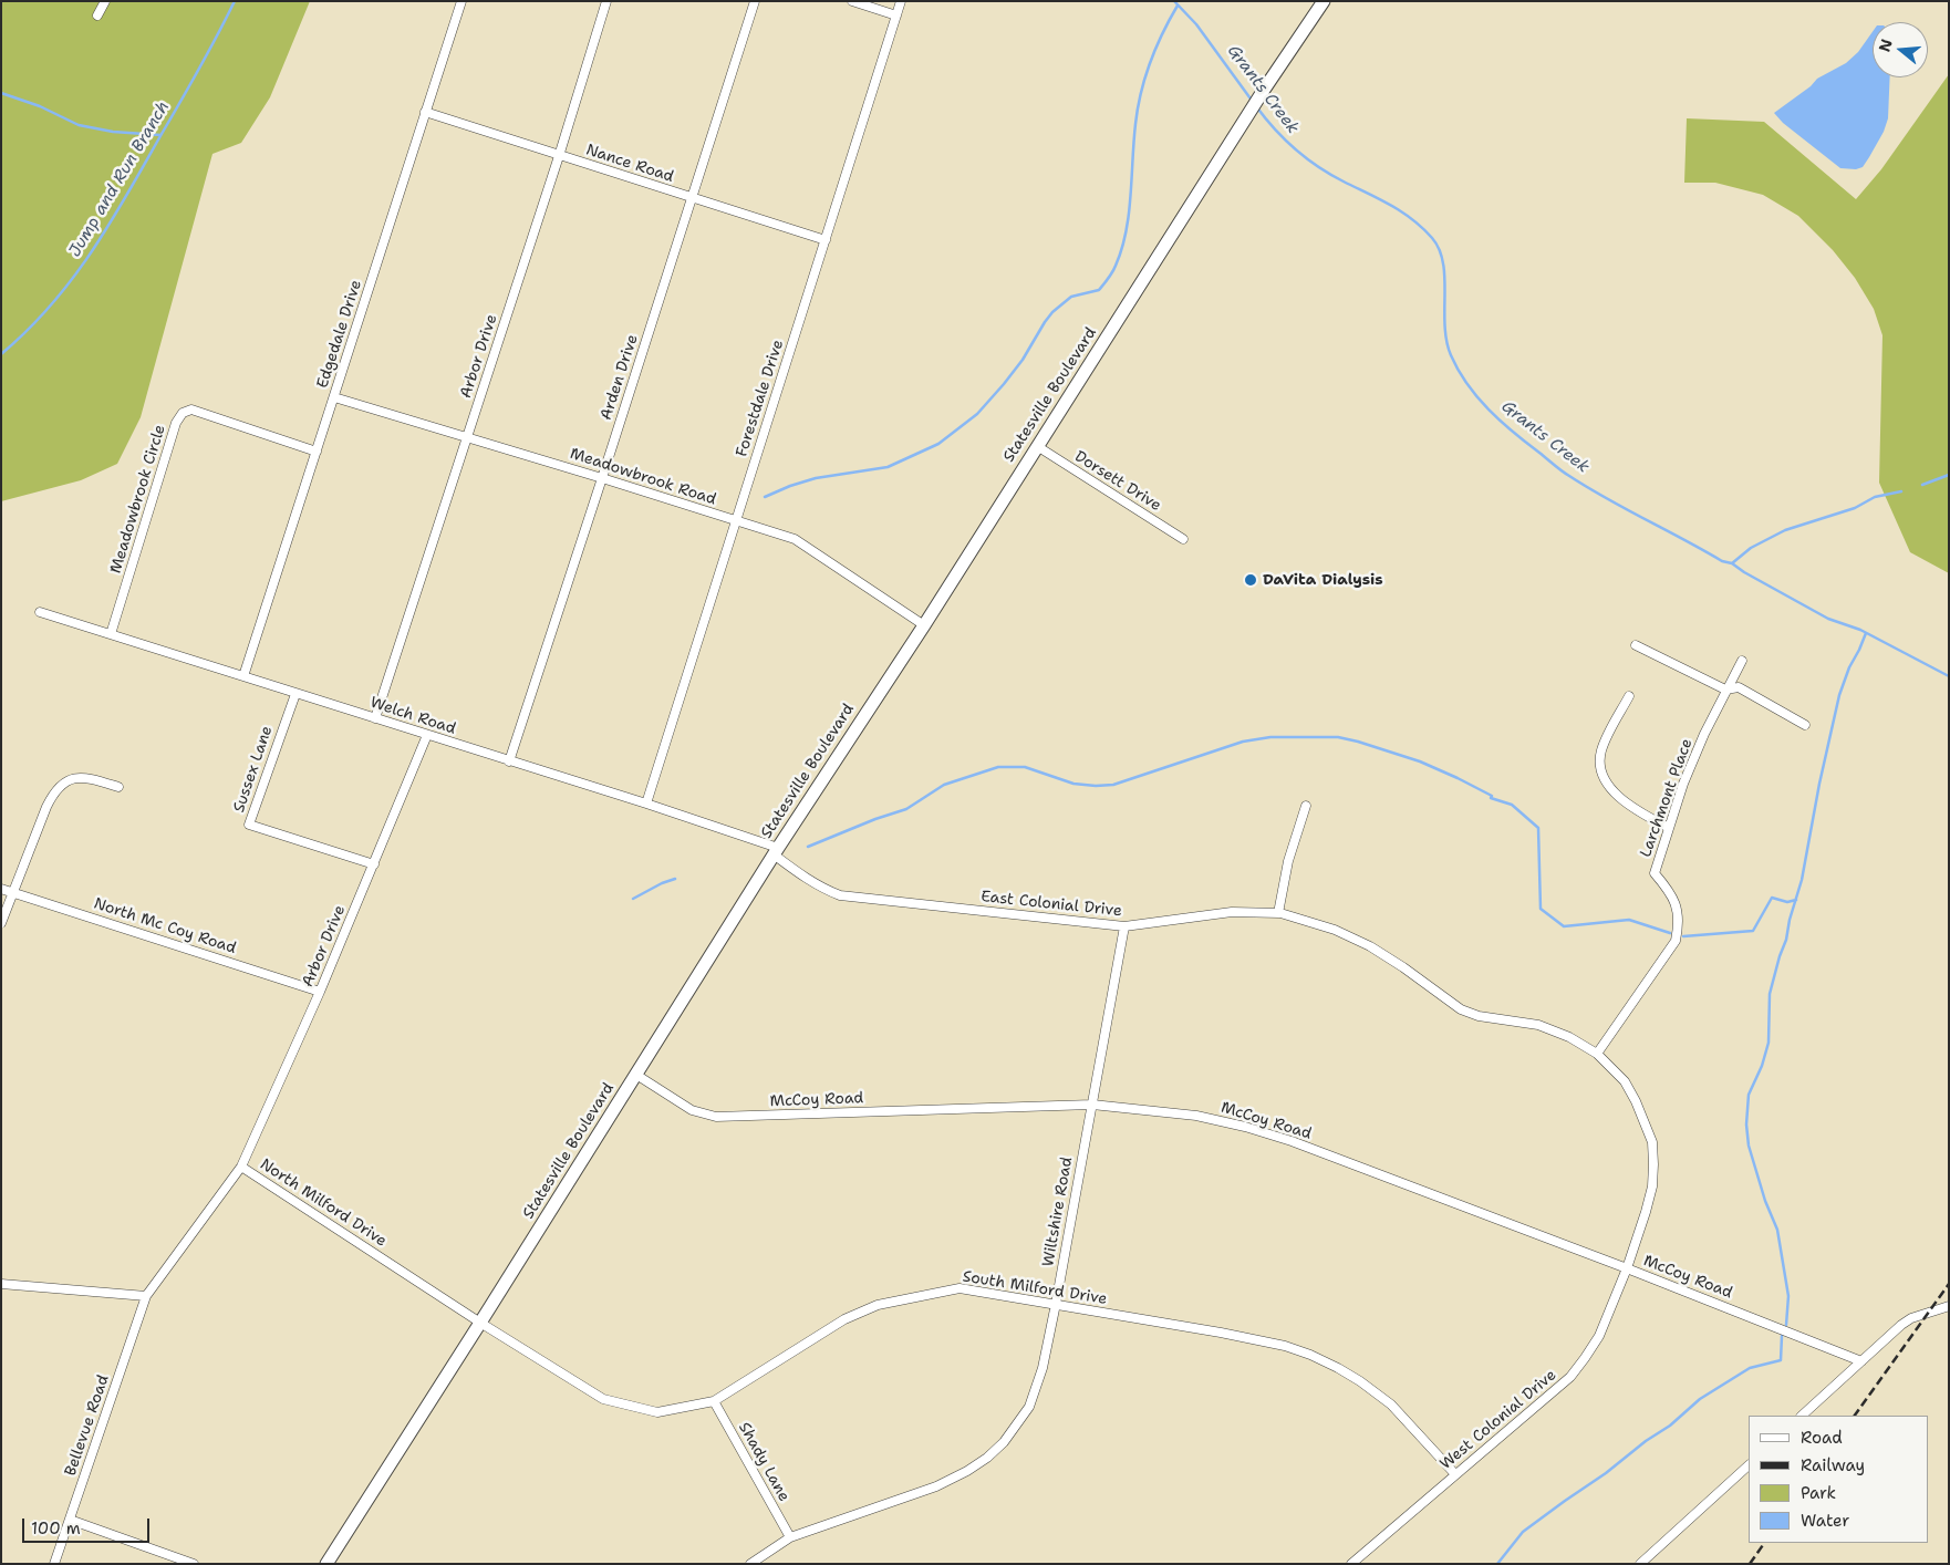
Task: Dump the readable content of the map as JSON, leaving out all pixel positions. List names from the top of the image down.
{
  "streets": {
    "main road": ["Statesville Boulevard"],
    "street": [
      "Nance Road",
      "Edgedale Drive",
      "Arbor Drive",
      "Arden Drive",
      "Forestdale Drive",
      "Meadowbrook Road",
      "Dorsett Drive",
      "Meadowbrook Circle",
      "Welch Road",
      "Sussex Lane",
      "Larchmont Place",
      "East Colonial Drive",
      "North Mc Coy Road",
      "McCoy Road",
      "North Milford Drive",
      "Wiltshire Road",
      "South Milford Drive",
      "West Colonial Drive",
      "Bellevue Road",
      "Shady Lane"
    ]
  },
  "crossings": [
    ["Nance Road", "Edgedale Drive"],
    ["Nance Road", "Arbor Drive"],
    ["Nance Road", "Arden Drive"],
    ["Nance Road", "Forestdale Drive"],
    ["Edgedale Drive", "Meadowbrook Road"],
    ["Edgedale Drive", "Meadowbrook Circle"],
    ["Edgedale Drive", "Welch Road"],
    ["Arbor Drive", "Meadowbrook Road"],
    ["Arbor Drive", "Welch Road"],
    ["Arbor Drive", "Sussex Lane"],
    ["Arbor Drive", "North Mc Coy Road"],
    ["Arbor Drive", "North Milford Drive"],
    ["Arden Drive", "Meadowbrook Road"],
    ["Arden Drive", "Welch Road"],
    ["Statesville Boulevard", "Meadowbrook Road"],
    ["Statesville Boulevard", "Dorsett Drive"],
    ["Statesville Boulevard", "Welch Road"],
    ["Statesville Boulevard", "East Colonial Drive"],
    ["Statesville Boulevard", "McCoy Road"],
    ["Statesville Boulevard", "North Milford Drive"],
    ["Statesville Boulevard", "South Milford Drive"],
    ["Forestdale Drive", "Meadowbrook Road"],
    ["Forestdale Drive", "Welch Road"],
    ["Meadowbrook Circle", "Welch Road"],
    ["Welch Road", "Sussex Lane"],
    ["Welch Road", "East Colonial Drive"],
    ["Larchmont Place", "East Colonial Drive"],
    ["East Colonial Drive", "McCoy Road"],
    ["East Colonial Drive", "Wiltshire Road"],
    ["East Colonial Drive", "West Colonial Drive"],
    ["McCoy Road", "Wiltshire Road"],
    ["McCoy Road", "West Colonial Drive"],
    ["North Milford Drive", "South Milford Drive"],
    ["North Milford Drive", "Bellevue Road"],
    ["Wiltshire Road", "South Milford Drive"],
    ["Wiltshire Road", "Shady Lane"],
    ["South Milford Drive", "West Colonial Drive"],
    ["South Milford Drive", "Shady Lane"]
  ],
  "water": ["Grants Creek", "Jump and Run Branch"],
  "places": ["DaVita Dialysis"],
  "legend": [
    "Road",
    "Railway",
    "Park",
    "Water"
  ],
  "scale_bar": "100 m",
  "north": "left"
}
